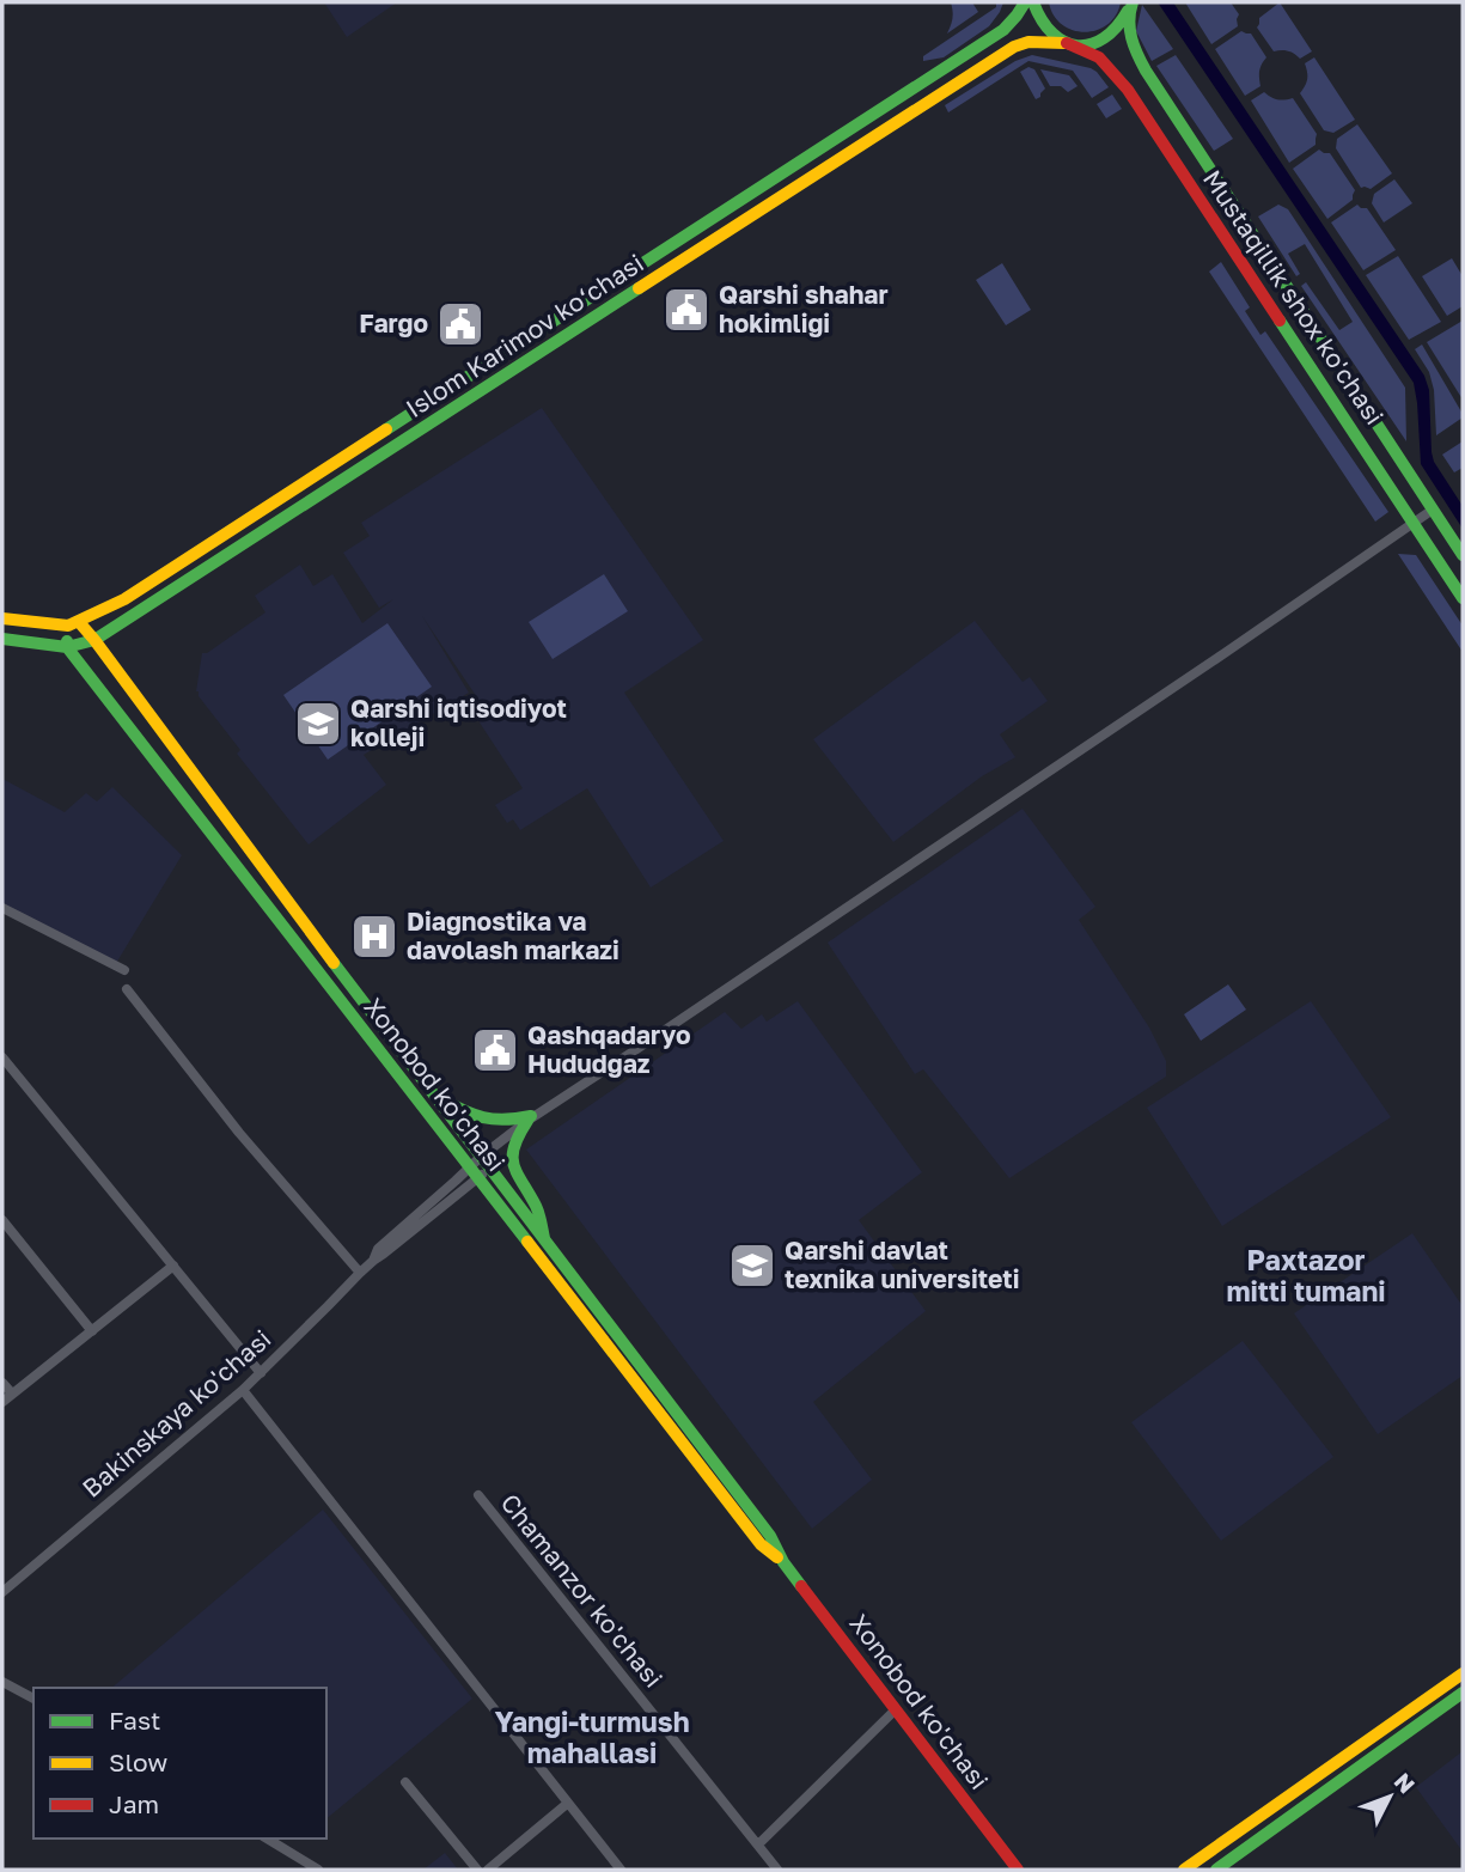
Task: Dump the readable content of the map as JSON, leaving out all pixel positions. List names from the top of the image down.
{
  "streets": {
    "main road": ["Mustaqillik shox ko'chasi", "Islom Karimov ko‘chasi", "Xonobod ko'chasi"],
    "street": ["Bakinskaya ko'chasi", "Chamanzor ko'chasi"]
  },
  "crossings": [
    ["Mustaqillik shox ko'chasi", "Islom Karimov ko‘chasi"],
    ["Islom Karimov ko‘chasi", "Xonobod ko'chasi"],
    ["Xonobod ko'chasi", "Bakinskaya ko'chasi"]
  ],
  "districts": ["Paxtazor mitti tumani", "Yangi-turmush mahallasi"],
  "places": {
    "public building": ["Qarshi shahar hokimligi", "Fargo", "Qashqadaryo Hududgaz"],
    "school or university": ["Qarshi iqtisodiyot kolleji", "Qarshi davlat texnika universiteti"],
    "hospital": ["Diagnostika va davolash markazi"]
  },
  "legend": ["Fast", "Slow", "Jam"],
  "north": "top right"
}
